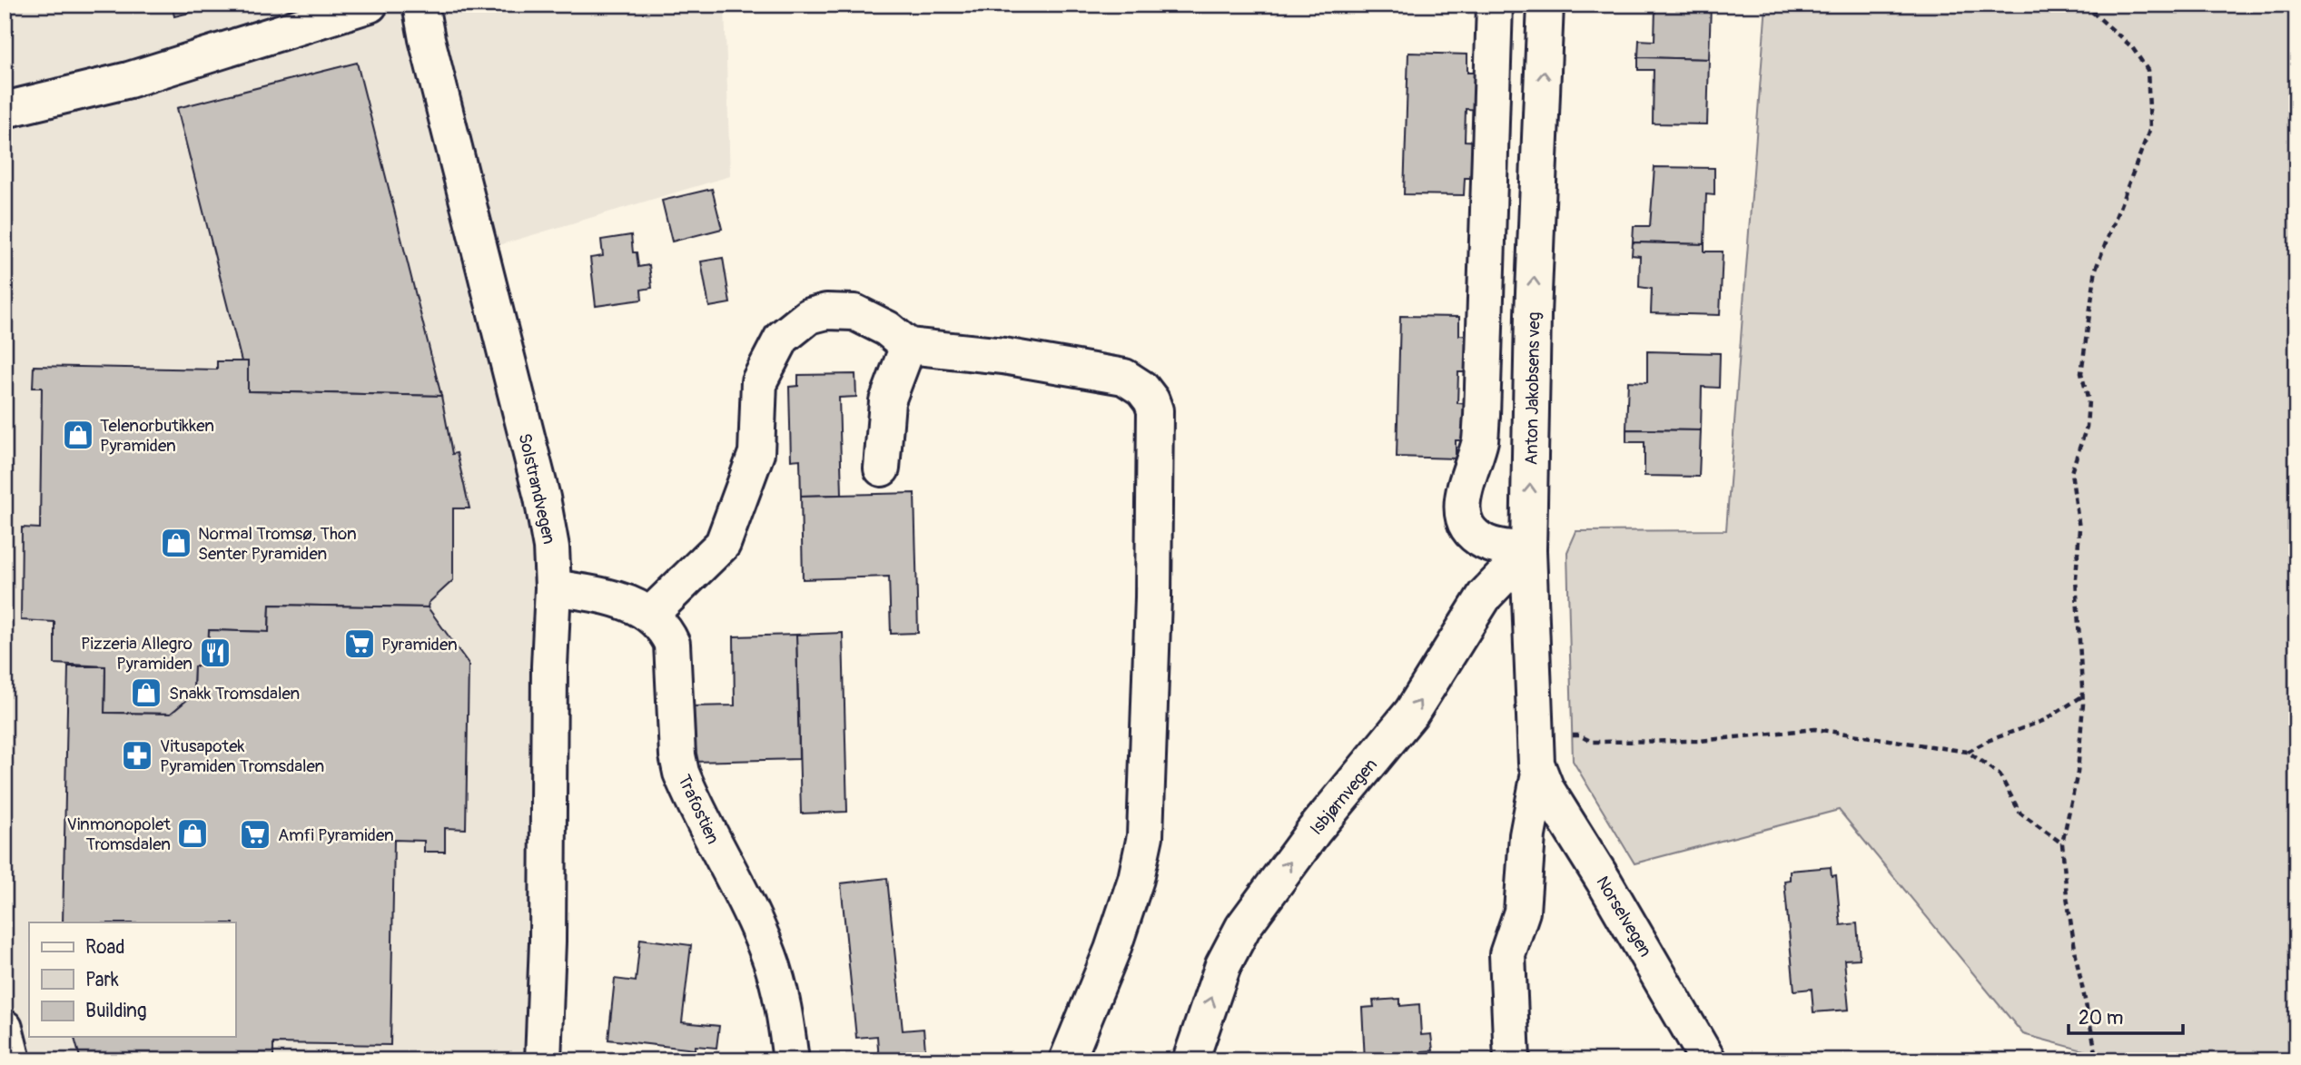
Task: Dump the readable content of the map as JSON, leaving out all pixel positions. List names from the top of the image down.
{
  "streets": {
    "street": [
      "Anton Jakobsens veg",
      "Solstrandvegen",
      "Isbjørnvegen",
      "Trafostien",
      "Norselvegen"
    ]
  },
  "crossings": [
    ["Anton Jakobsens veg", "Isbjørnvegen"],
    ["Anton Jakobsens veg", "Norselvegen"],
    ["Solstrandvegen", "Trafostien"]
  ],
  "one_way": ["Isbjørnvegen"],
  "places": {
    "shop": [
      "Telenorbutikken Pyramiden",
      "Normal Tromsø, Thon Senter Pyramiden",
      "Snakk Tromsdalen",
      "Vinmonopolet Tromsdalen"
    ],
    "supermarket": ["Pyramiden", "Amfi Pyramiden"],
    "restaurant": ["Pizzeria Allegro Pyramiden"],
    "pharmacy": ["Vitusapotek Pyramiden Tromsdalen"]
  },
  "legend": ["Road", "Park", "Building"],
  "scale_bar": "20 m"
}
